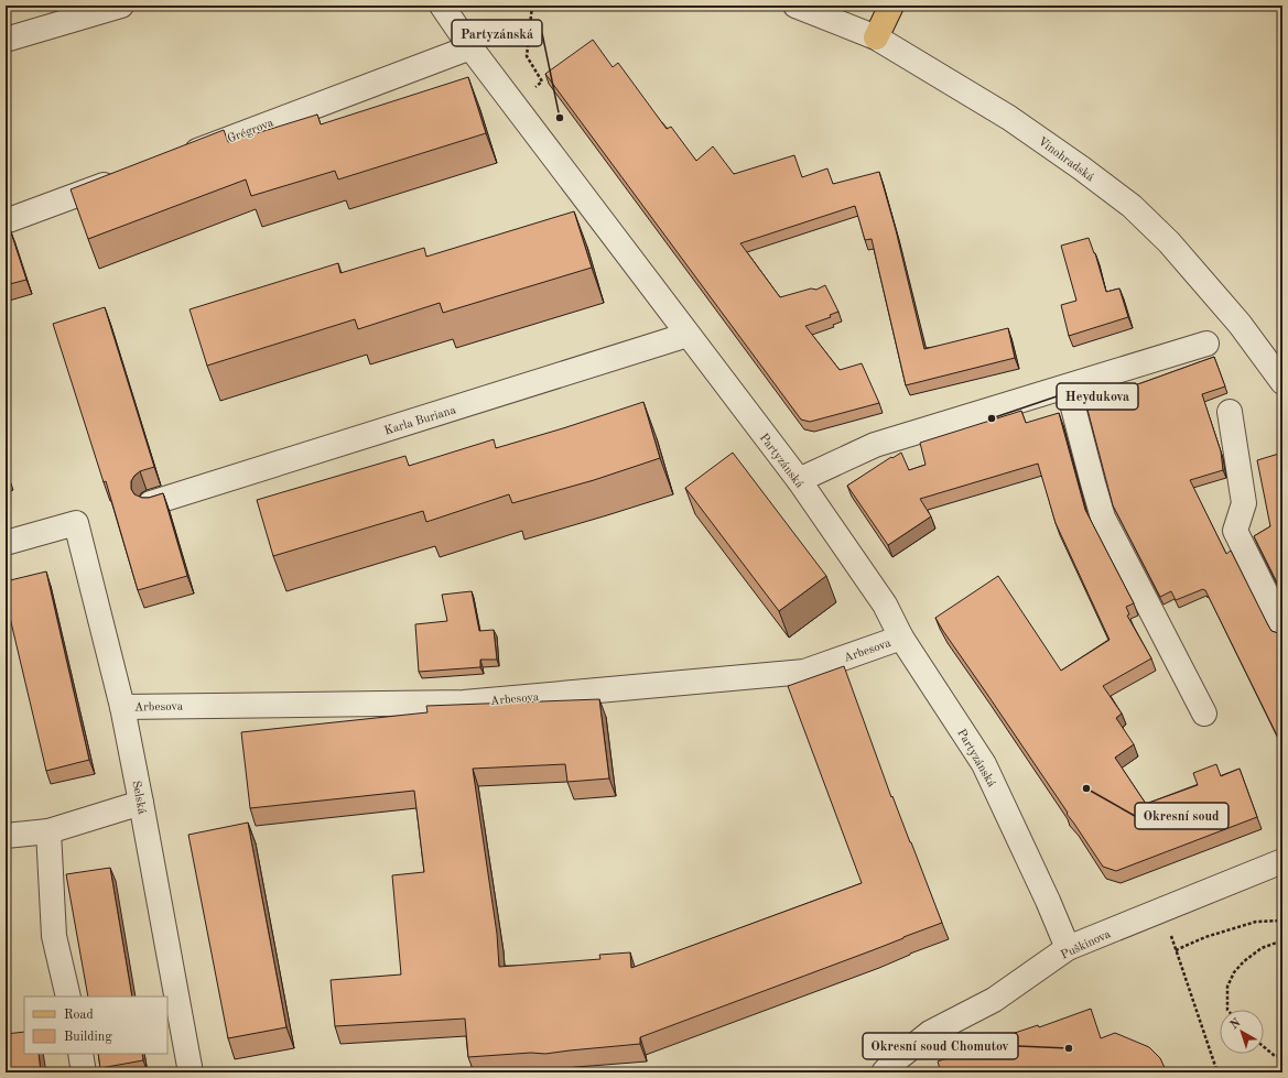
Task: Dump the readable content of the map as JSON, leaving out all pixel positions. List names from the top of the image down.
{
  "streets": {
    "street": [
      "Grégrova",
      "Vinohradská",
      "Karla Buriana",
      "Partyzánská",
      "Arbesova",
      "Selská",
      "Puškinova"
    ]
  },
  "crossings": [
    ["Grégrova", "Partyzánská"],
    ["Karla Buriana", "Partyzánská"],
    ["Partyzánská", "Arbesova"],
    ["Partyzánská", "Puškinova"],
    ["Arbesova", "Selská"]
  ],
  "places": [
    "Partyzánská",
    "Heydukova",
    "Okresní soud",
    "Okresní soud Chomutov"
  ],
  "legend": ["Road", "Building"],
  "north": "top left"
}
